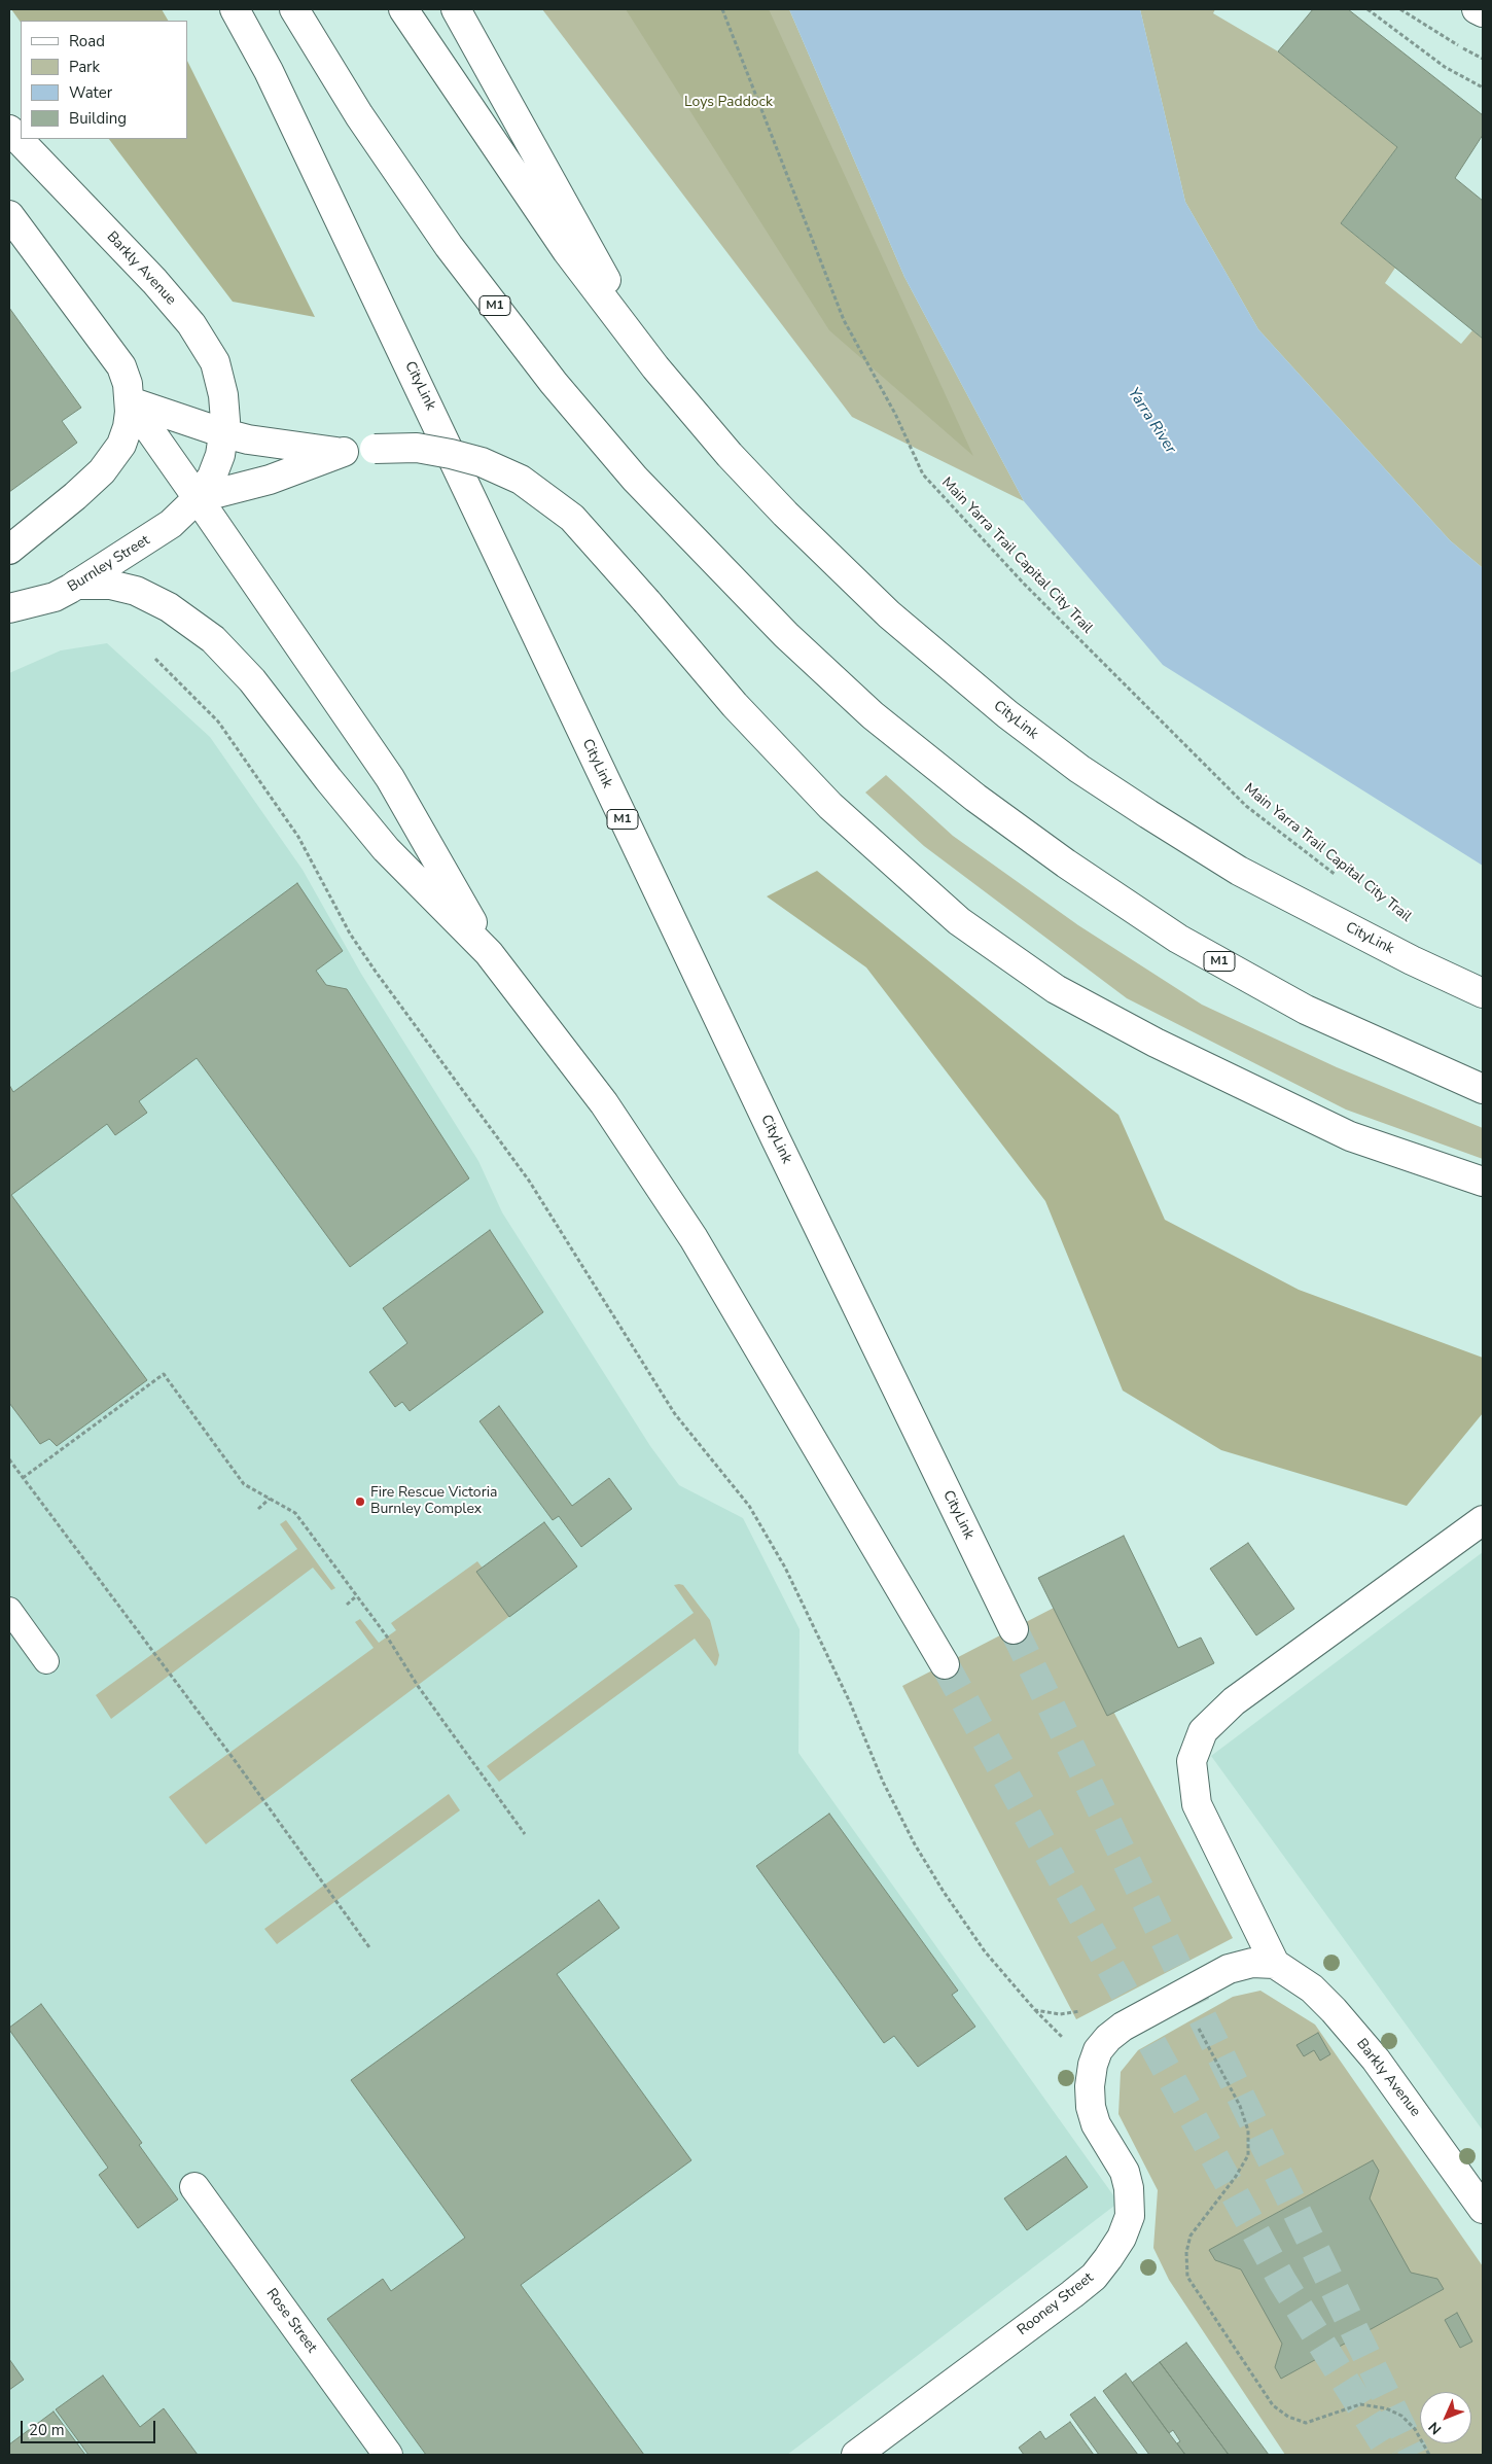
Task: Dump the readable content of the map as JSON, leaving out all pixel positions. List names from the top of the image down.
{
  "streets": {
    "main road": [
      "Barkly Avenue",
      "M1",
      "CityLink",
      "Burnley Street",
      "Rooney Street",
      "Rose Street"
    ],
    "path": ["Main Yarra Trail Capital City Trail"]
  },
  "crossings": [
    ["Barkly Avenue", "Burnley Street"],
    ["Barkly Avenue", "Rooney Street"]
  ],
  "water": ["Yarra River"],
  "parks": ["Loys Paddock"],
  "places": ["Fire Rescue Victoria Burnley Complex"],
  "legend": [
    "Road",
    "Park",
    "Water",
    "Building"
  ],
  "scale_bar": "20 m",
  "north": "bottom left"
}
